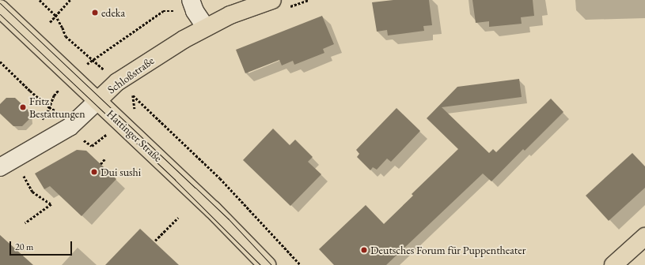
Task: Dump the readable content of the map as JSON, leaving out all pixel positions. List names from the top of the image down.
{
  "streets": {
    "main road": ["Schloßstraße", "Hattinger Straße"]
  },
  "crossings": [
    ["Schloßstraße", "Hattinger Straße"]
  ],
  "places": [
    "edeka",
    "Fritz Bestattungen",
    "Dui sushi",
    "Deutsches Forum für Puppentheater"
  ],
  "scale_bar": "20 m"
}
